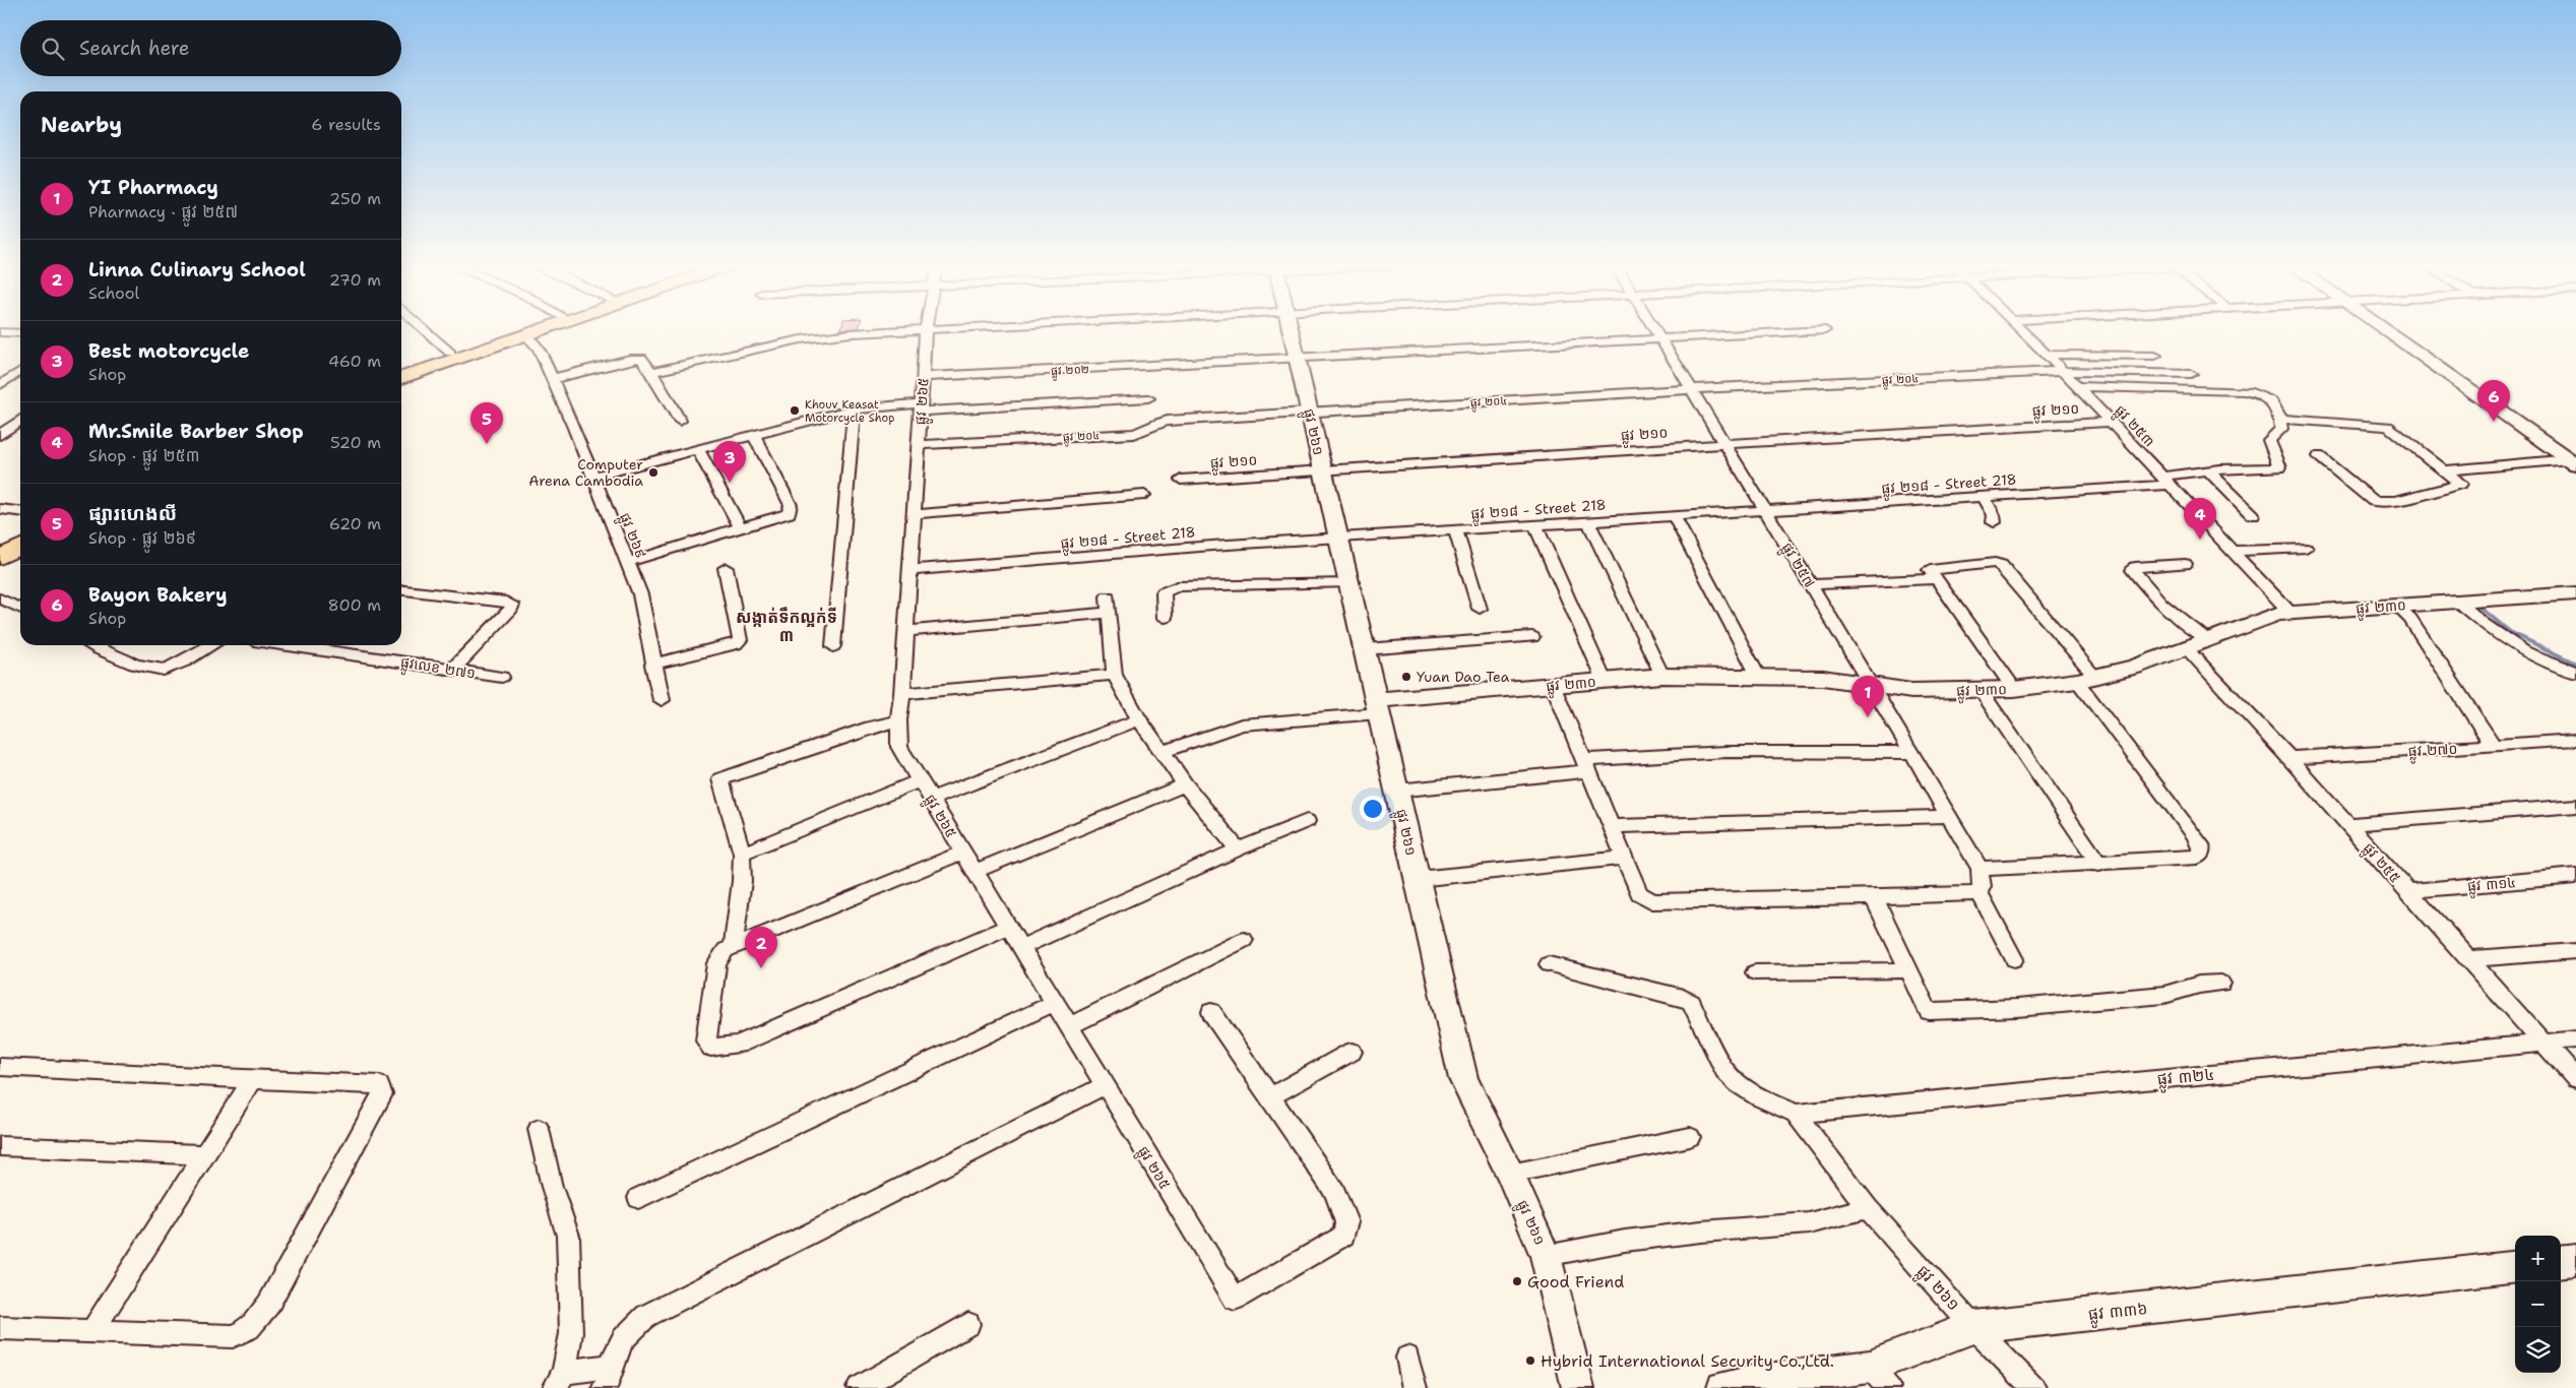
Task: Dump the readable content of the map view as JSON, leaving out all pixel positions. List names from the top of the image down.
{
  "streets": {
    "street": [
      "ផ្លូវ ២០២",
      "ផ្លូវ ២០៤",
      "ផ្លូវ ២៦៥",
      "ផ្លូវ ២១០",
      "ផ្លូវ ២៥៣",
      "ផ្លូវ ២៦១",
      "ផ្លូវ ២១៨ - Street 218",
      "ផ្លូវ ២៦៩",
      "ផ្លូវ ២៥៧",
      "ផ្លូវ ២៣០",
      "ផ្លូវលេខ ២៧១",
      "ផ្លូវ ២៧០",
      "ផ្លូវ ២៥៥",
      "ផ្លូវ ៣១៤",
      "ផ្លូវ ៣២៤",
      "ផ្លូវ ៣៣៦"
    ]
  },
  "crossings": [
    ["ផ្លូវ ២០២", "ផ្លូវ ២៦៥"],
    ["ផ្លូវ ២០២", "ផ្លូវ ២៦១"],
    ["ផ្លូវ ២០២", "ផ្លូវ ២៥៧"],
    ["ផ្លូវ ២០៤", "ផ្លូវ ២៦៥"],
    ["ផ្លូវ ២០៤", "ផ្លូវ ២៥៣"],
    ["ផ្លូវ ២០៤", "ផ្លូវ ២៦១"],
    ["ផ្លូវ ២០៤", "ផ្លូវ ២៥៧"],
    ["ផ្លូវ ២៦៥", "ផ្លូវ ២១៨ - Street 218"],
    ["ផ្លូវ ២១០", "ផ្លូវ ២៥៣"],
    ["ផ្លូវ ២១០", "ផ្លូវ ២៦១"],
    ["ផ្លូវ ២១០", "ផ្លូវ ២៥៧"],
    ["ផ្លូវ ២៥៣", "ផ្លូវ ២១៨ - Street 218"],
    ["ផ្លូវ ២៥៣", "ផ្លូវ ២៣០"],
    ["ផ្លូវ ២៦១", "ផ្លូវ ២១៨ - Street 218"],
    ["ផ្លូវ ២៦១", "ផ្លូវ ២៣០"],
    ["ផ្លូវ ២៦១", "ផ្លូវ ៣២៤"],
    ["ផ្លូវ ២៦១", "ផ្លូវ ៣៣៦"],
    ["ផ្លូវ ២១៨ - Street 218", "ផ្លូវ ២៥៧"],
    ["ផ្លូវ ២៥៧", "ផ្លូវ ២៣០"],
    ["ផ្លូវ ២៣០", "ផ្លូវ ២៥៥"],
    ["ផ្លូវ ២៧០", "ផ្លូវ ២៥៥"],
    ["ផ្លូវ ២៥៥", "ផ្លូវ ៣១៤"],
    ["ផ្លូវ ២៥៥", "ផ្លូវ ៣២៤"]
  ],
  "districts": ["សង្កាត់ទឹកល្អក់ទី ៣"],
  "places": [
    "Khouv Keasat Motorcycle Shop",
    "Computer Arena Cambodia",
    "Yuan Dao Tea",
    "Good Friend",
    "Hybrid International Security Co.,Ltd."
  ],
  "page": {
    "search": "Search here",
    "heading": ["Nearby", "6 results"],
    "list": [
      {
        "mark": "1",
        "name": "YI Pharmacy",
        "note": "Pharmacy · ផ្លូវ ២៥៧",
        "value": "250 m"
      },
      {
        "mark": "2",
        "name": "Linna Culinary School",
        "note": "School",
        "value": "270 m"
      },
      {
        "mark": "3",
        "name": "Best motorcycle",
        "note": "Shop",
        "value": "460 m"
      },
      {
        "mark": "4",
        "name": "Mr.Smile Barber Shop",
        "note": "Shop · ផ្លូវ ២៥៣",
        "value": "520 m"
      },
      {
        "mark": "5",
        "name": "ផ្សារហេងលី",
        "note": "Shop · ផ្លូវ ២៦៩",
        "value": "620 m"
      },
      {
        "mark": "6",
        "name": "Bayon Bakery",
        "note": "Shop",
        "value": "800 m"
      }
    ],
    "pins": [
      "6",
      "5",
      "3",
      "4",
      "1",
      "2"
    ],
    "map_buttons": ["+", "−"]
  }
}
